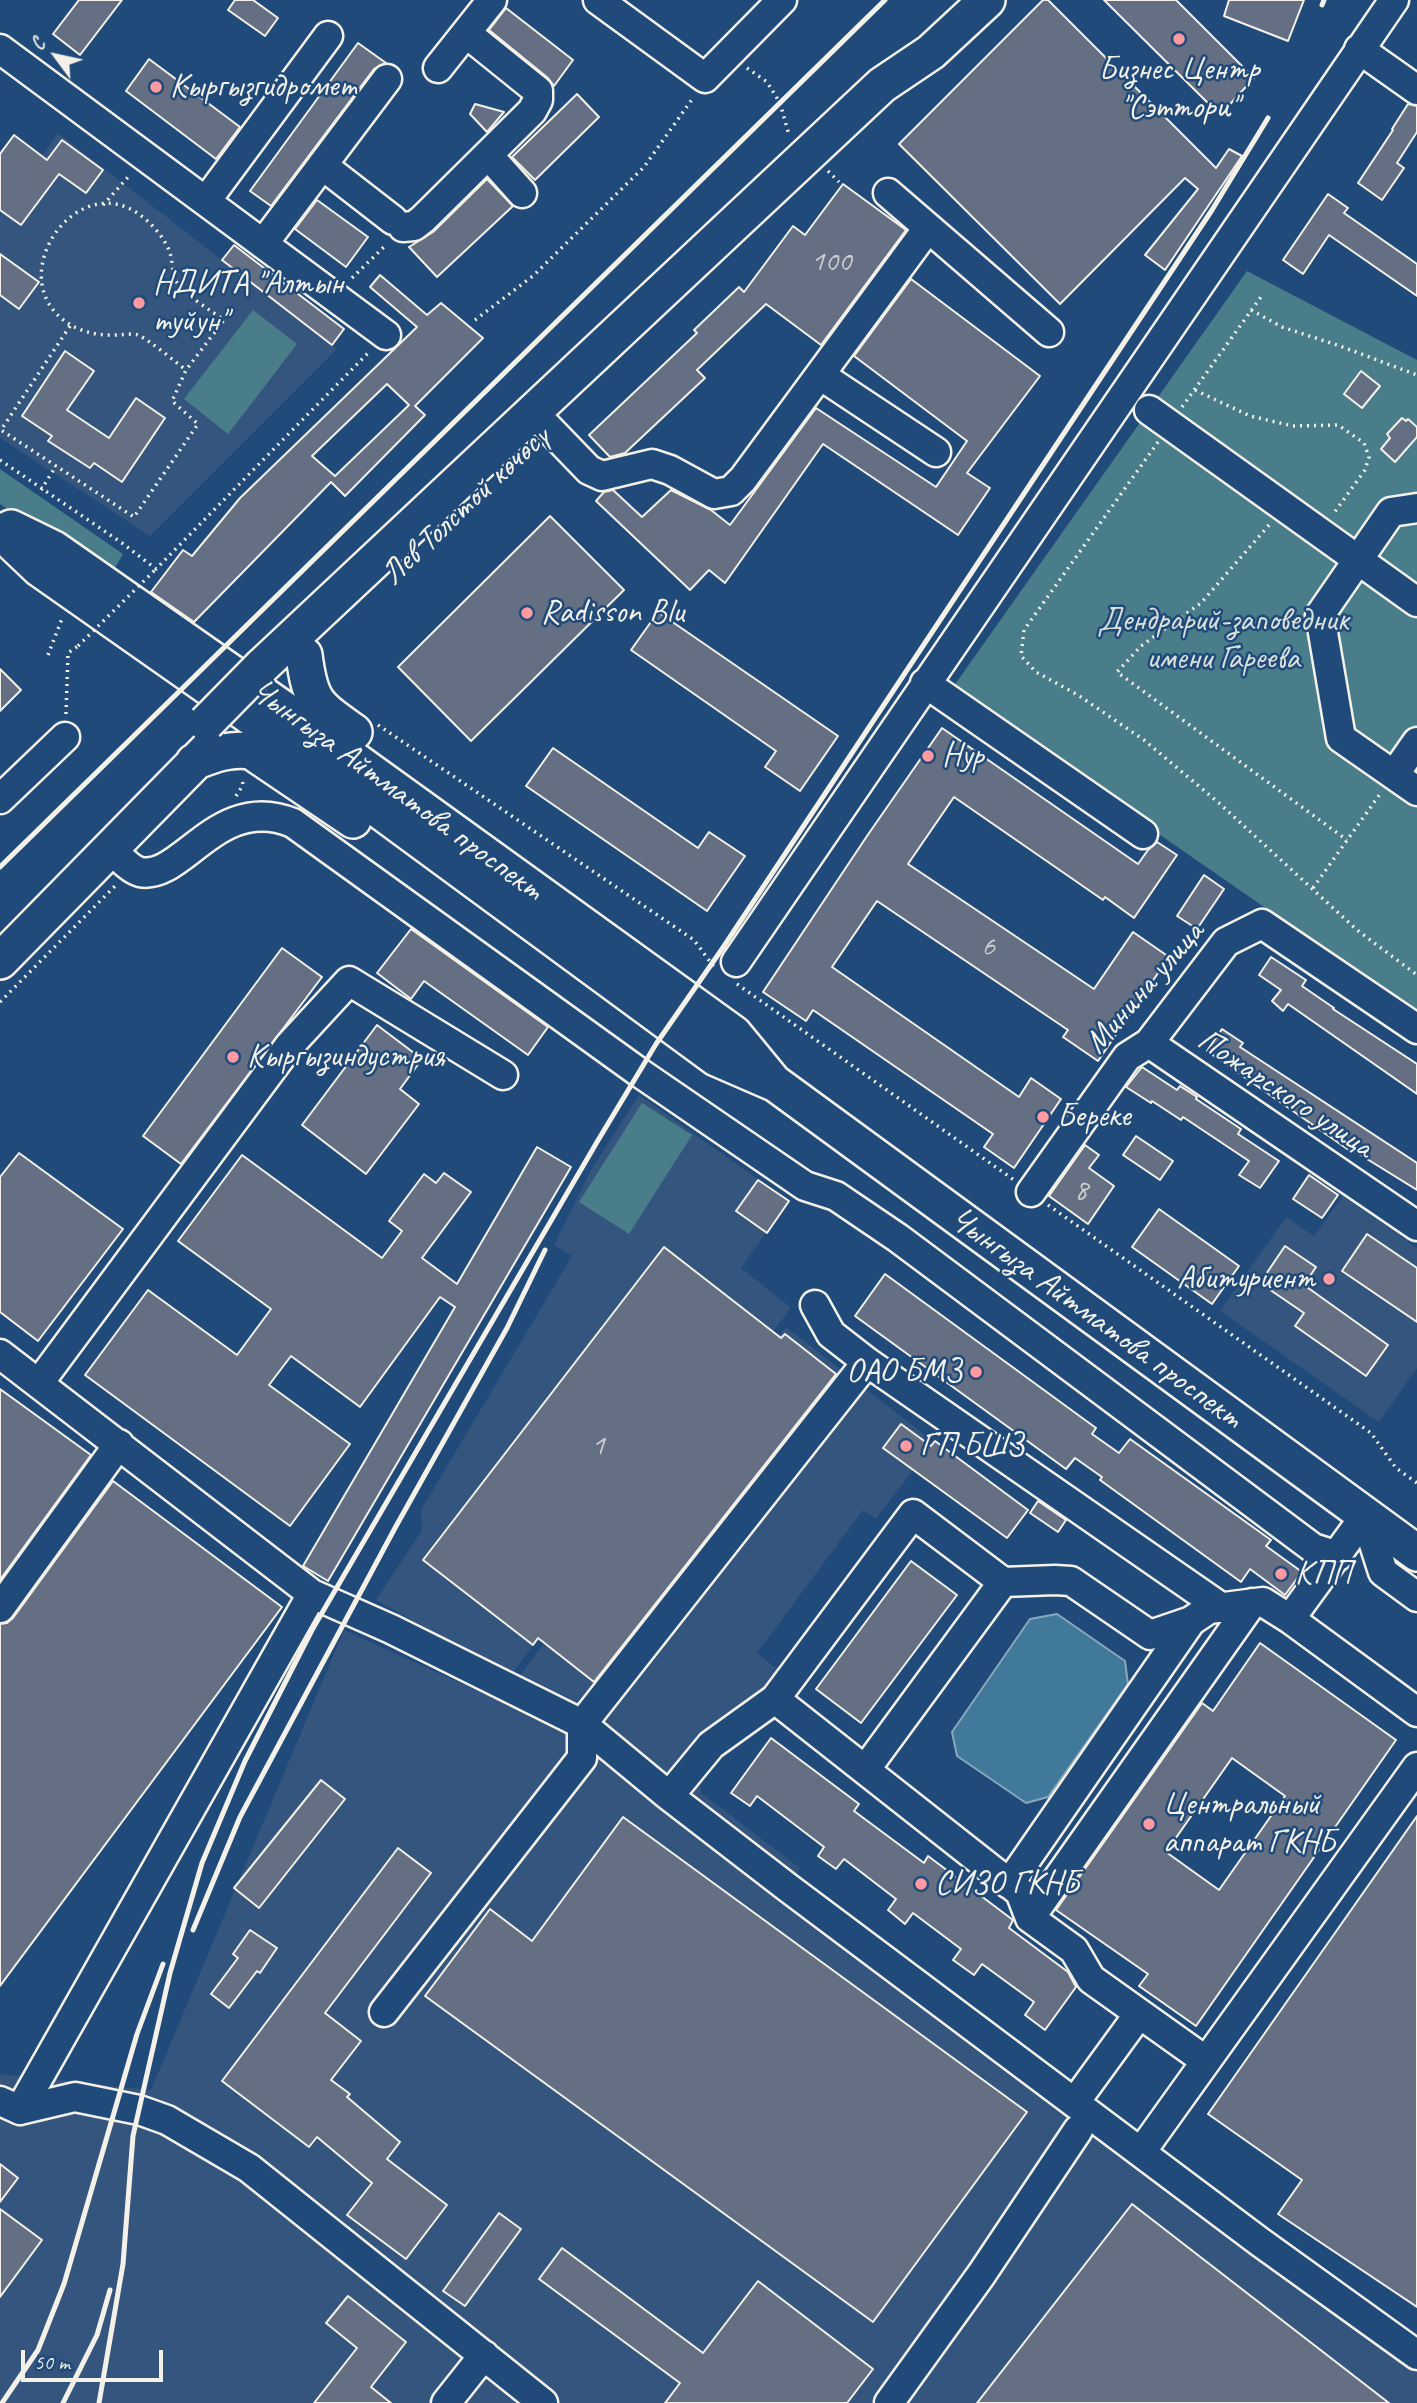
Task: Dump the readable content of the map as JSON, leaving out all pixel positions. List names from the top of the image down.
{
  "streets": {
    "main road": ["Лев Толстой көчөсү", "Чынгыза Айтматова проспект"],
    "street": ["Минина улица", "Пожарского улица"]
  },
  "crossings": [
    ["Минина улица", "Пожарского улица"]
  ],
  "parks": ["Дендрарий-заповедник имени Гареева"],
  "places": [
    "Бизнес Центр \"Сэттори\"",
    "Кыргызгидромет",
    "НДИТА \"Алтын туйун\"",
    "Radisson Blu",
    "Нур",
    "Кыргызиндустрия",
    "Береке",
    "Абитуриент",
    "ОАО БМЗ",
    "ГП БШЗ",
    "КПП",
    "Центральный аппарат ГКНБ",
    "СИЗО ГКНБ"
  ],
  "house_numbers": [
    "100",
    "6",
    "8",
    "1"
  ],
  "scale_bar": "50 m",
  "north": "top left"
}
